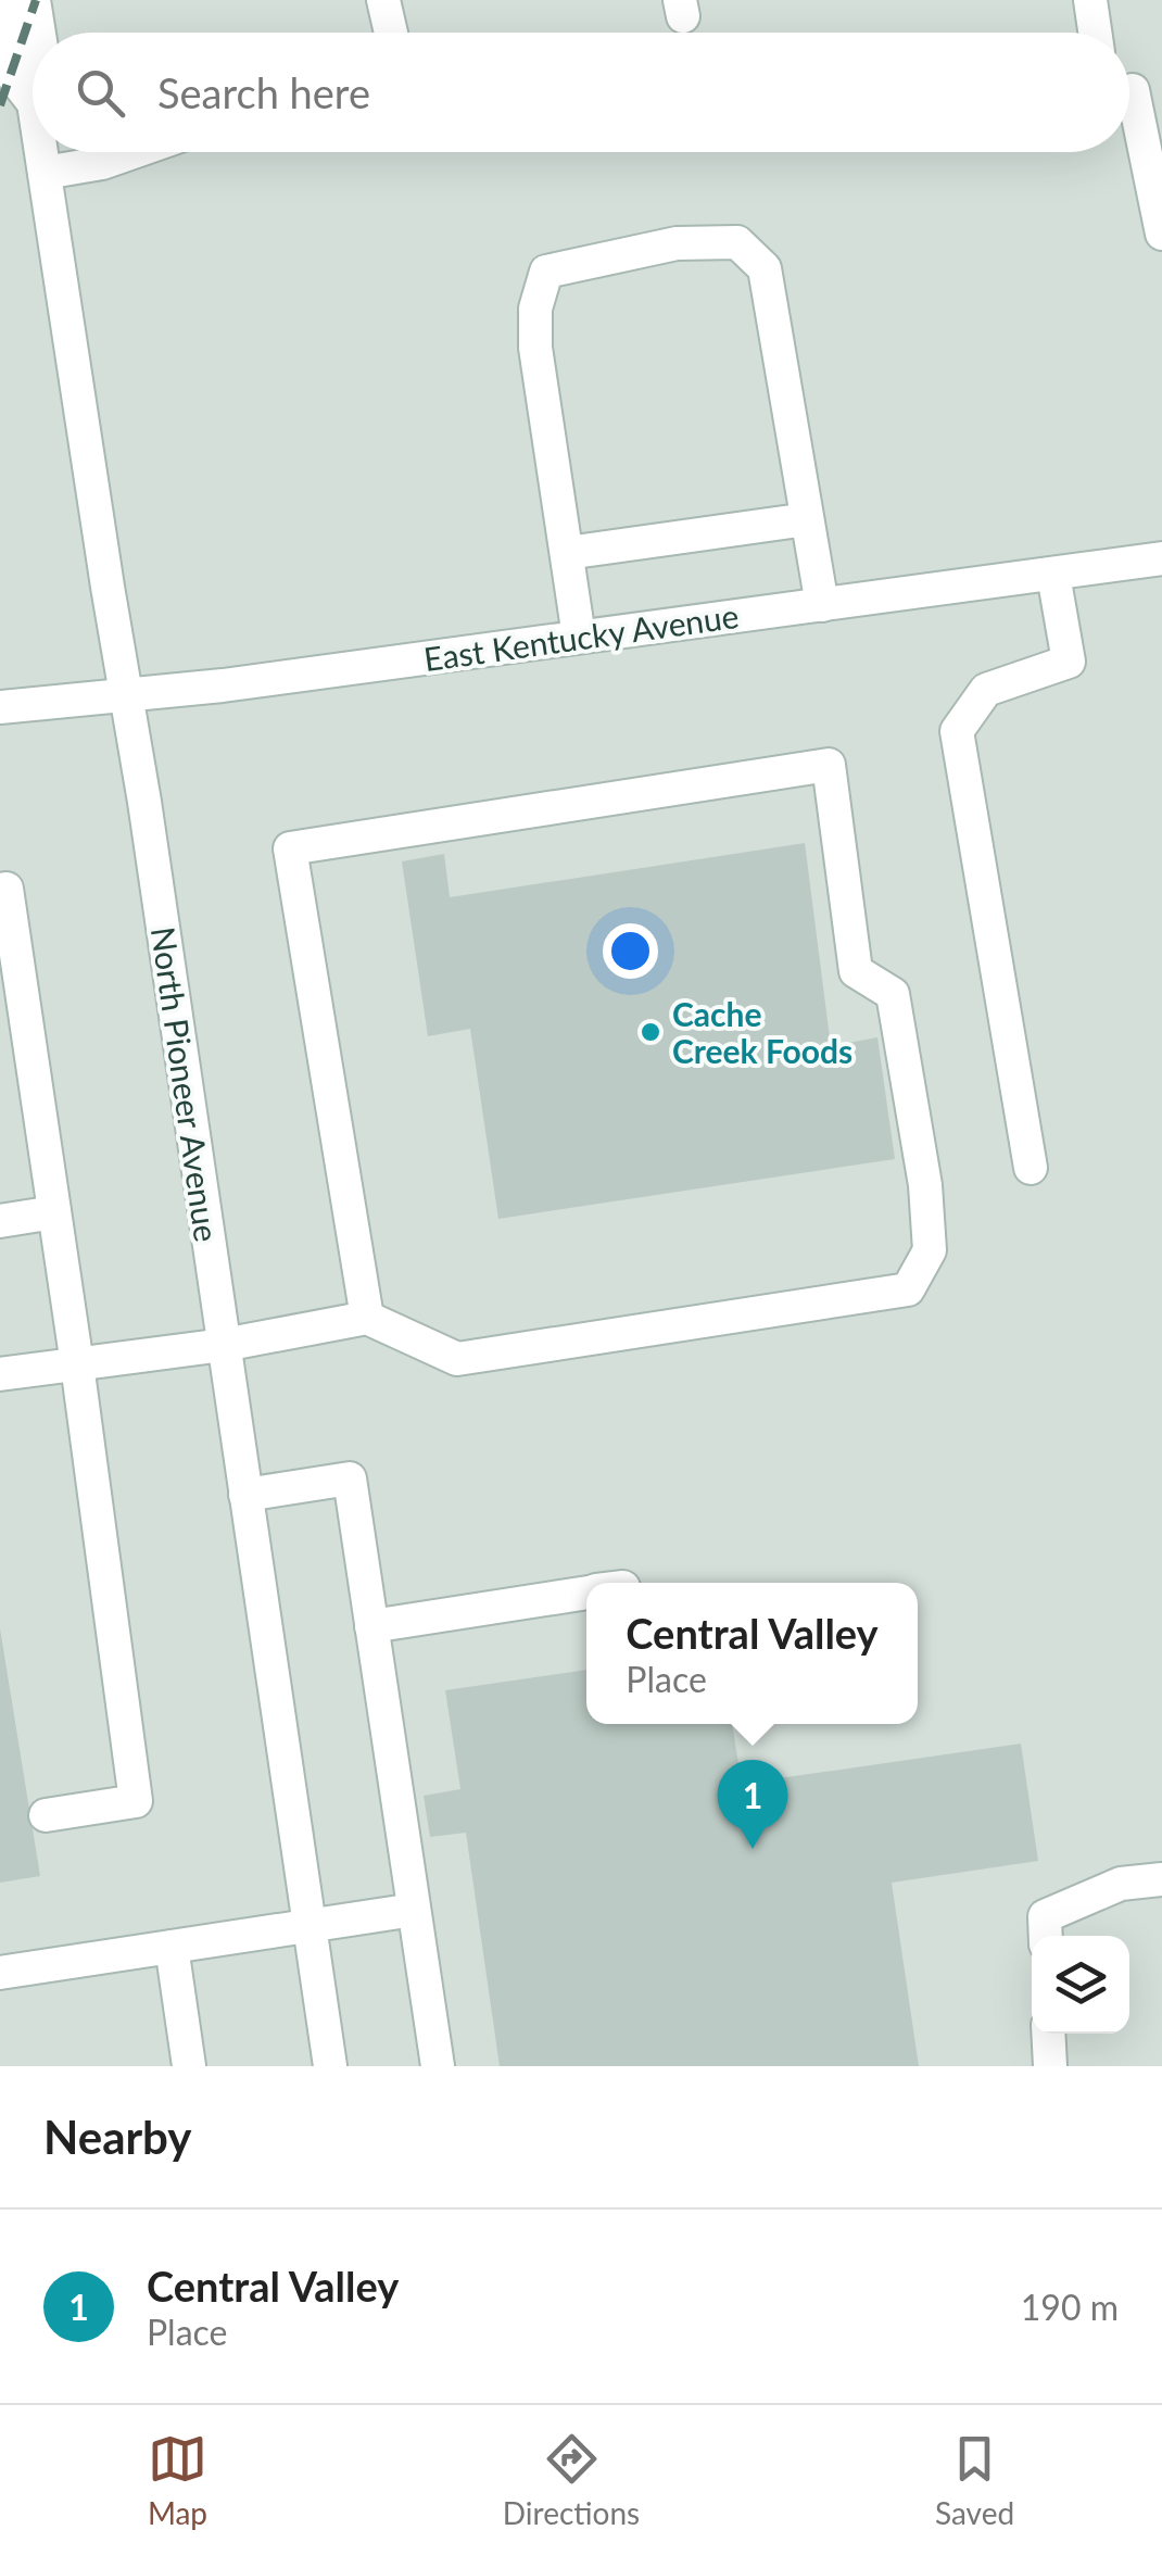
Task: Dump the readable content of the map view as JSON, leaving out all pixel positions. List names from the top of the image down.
{
  "streets": {
    "street": ["East Kentucky Avenue", "North Pioneer Avenue"]
  },
  "crossings": [
    ["East Kentucky Avenue", "North Pioneer Avenue"]
  ],
  "places": ["Cache Creek Foods"],
  "page": {
    "search": "Search here",
    "popup": ["Central Valley", "Place"],
    "pins": "1",
    "heading": "Nearby",
    "list": [
      {
        "mark": "1",
        "name": "Central Valley",
        "note": "Place",
        "value": "190 m"
      }
    ],
    "nav": ["Map", "Directions", "Saved"]
  }
}
